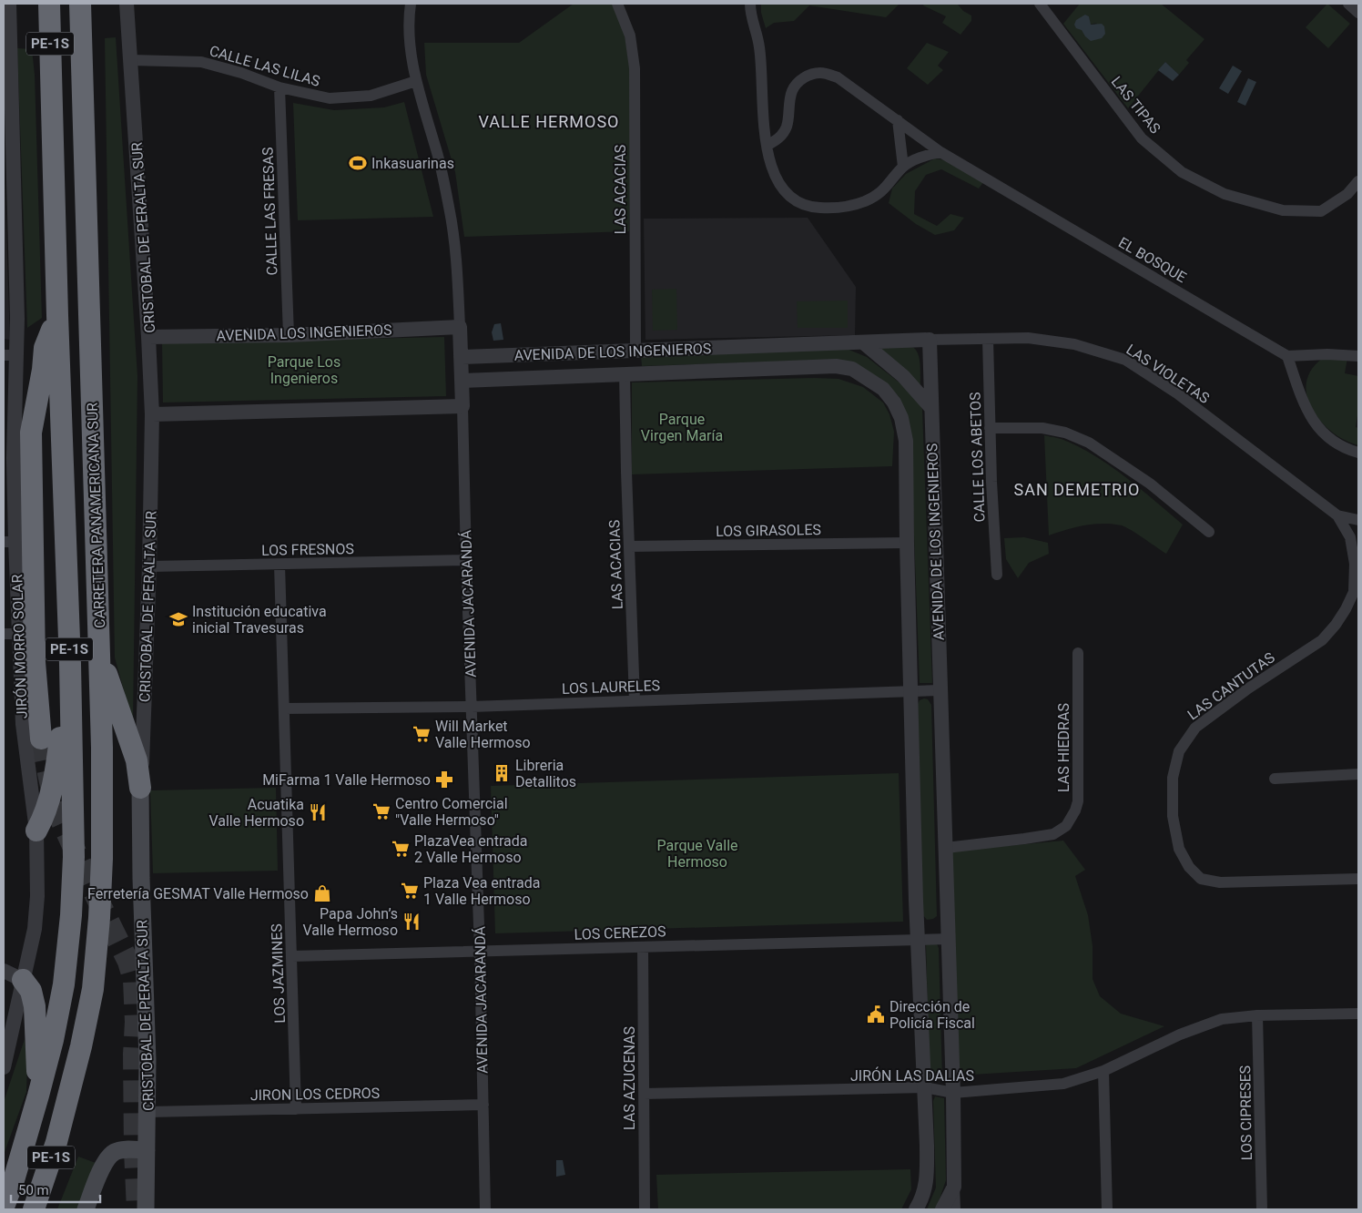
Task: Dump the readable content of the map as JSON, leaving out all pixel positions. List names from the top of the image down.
{
  "streets": {
    "highway": ["PE-1S", "CARRETERA PANAMERICANA SUR"],
    "main road": ["CRISTOBAL DE PERALTA SUR"],
    "street": [
      "CALLE LAS LILAS",
      "LAS TIPAS",
      "LAS ACACIAS",
      "CALLE LAS FRESAS",
      "EL BOSQUE",
      "AVENIDA LOS INGENIEROS",
      "AVENIDA DE LOS INGENIEROS",
      "LAS VIOLETAS",
      "CALLE LOS ABETOS",
      "LOS GIRASOLES",
      "LOS FRESNOS",
      "AVENIDA JACARANDÁ",
      "JIRÓN MORRO SOLAR",
      "LAS CANTUTAS",
      "LOS LAURELES",
      "LAS HIEDRAS",
      "LOS CEREZOS",
      "LOS JAZMINES",
      "JIRÓN LAS DALIAS",
      "LAS AZUCENAS",
      "JIRON LOS CEDROS",
      "LOS CIPRESES"
    ]
  },
  "crossings": [
    ["CALLE LAS LILAS", "CALLE LAS FRESAS"],
    ["CALLE LAS LILAS", "CRISTOBAL DE PERALTA SUR"],
    ["CALLE LAS LILAS", "AVENIDA JACARANDÁ"],
    ["LAS ACACIAS", "AVENIDA DE LOS INGENIEROS"],
    ["LAS ACACIAS", "LOS GIRASOLES"],
    ["LAS ACACIAS", "LOS LAURELES"],
    ["CALLE LAS FRESAS", "AVENIDA LOS INGENIEROS"],
    ["CRISTOBAL DE PERALTA SUR", "AVENIDA LOS INGENIEROS"],
    ["CRISTOBAL DE PERALTA SUR", "LOS FRESNOS"],
    ["CRISTOBAL DE PERALTA SUR", "JIRON LOS CEDROS"],
    ["AVENIDA LOS INGENIEROS", "AVENIDA JACARANDÁ"],
    ["AVENIDA DE LOS INGENIEROS", "LAS VIOLETAS"],
    ["AVENIDA DE LOS INGENIEROS", "LOS GIRASOLES"],
    ["AVENIDA DE LOS INGENIEROS", "AVENIDA JACARANDÁ"],
    ["AVENIDA DE LOS INGENIEROS", "LOS LAURELES"],
    ["AVENIDA DE LOS INGENIEROS", "LAS HIEDRAS"],
    ["AVENIDA DE LOS INGENIEROS", "LOS CEREZOS"],
    ["AVENIDA DE LOS INGENIEROS", "JIRÓN LAS DALIAS"],
    ["LAS VIOLETAS", "CALLE LOS ABETOS"],
    ["LAS VIOLETAS", "LAS CANTUTAS"],
    ["LOS FRESNOS", "AVENIDA JACARANDÁ"],
    ["LOS FRESNOS", "LOS JAZMINES"],
    ["AVENIDA JACARANDÁ", "LOS LAURELES"],
    ["AVENIDA JACARANDÁ", "LOS CEREZOS"],
    ["AVENIDA JACARANDÁ", "JIRON LOS CEDROS"],
    ["LOS LAURELES", "LOS JAZMINES"],
    ["LOS CEREZOS", "LOS JAZMINES"],
    ["LOS CEREZOS", "LAS AZUCENAS"],
    ["LOS JAZMINES", "JIRON LOS CEDROS"],
    ["JIRÓN LAS DALIAS", "LAS AZUCENAS"],
    ["JIRÓN LAS DALIAS", "LOS CIPRESES"]
  ],
  "districts": ["VALLE HERMOSO", "SAN DEMETRIO"],
  "parks": ["Parque Los Ingenieros", "Parque Virgen María", "Parque Valle Hermoso"],
  "places": {
    "sports": ["Inkasuarinas"],
    "school or university": ["Institución educativa inicial Travesuras"],
    "supermarket": [
      "Will Market Valle Hermoso",
      "Centro Comercial \"Valle Hermoso\"",
      "PlazaVea entrada 2 Valle Hermoso",
      "Plaza Vea entrada 1 Valle Hermoso"
    ],
    "building": ["Libreria Detallitos"],
    "pharmacy": ["MiFarma 1 Valle Hermoso"],
    "restaurant": ["Acuatika Valle Hermoso", "Papa John’s Valle Hermoso"],
    "shop": ["Ferretería GESMAT Valle Hermoso"],
    "public building": ["Dirección de Policía Fiscal"]
  },
  "scale_bar": "50 m"
}
